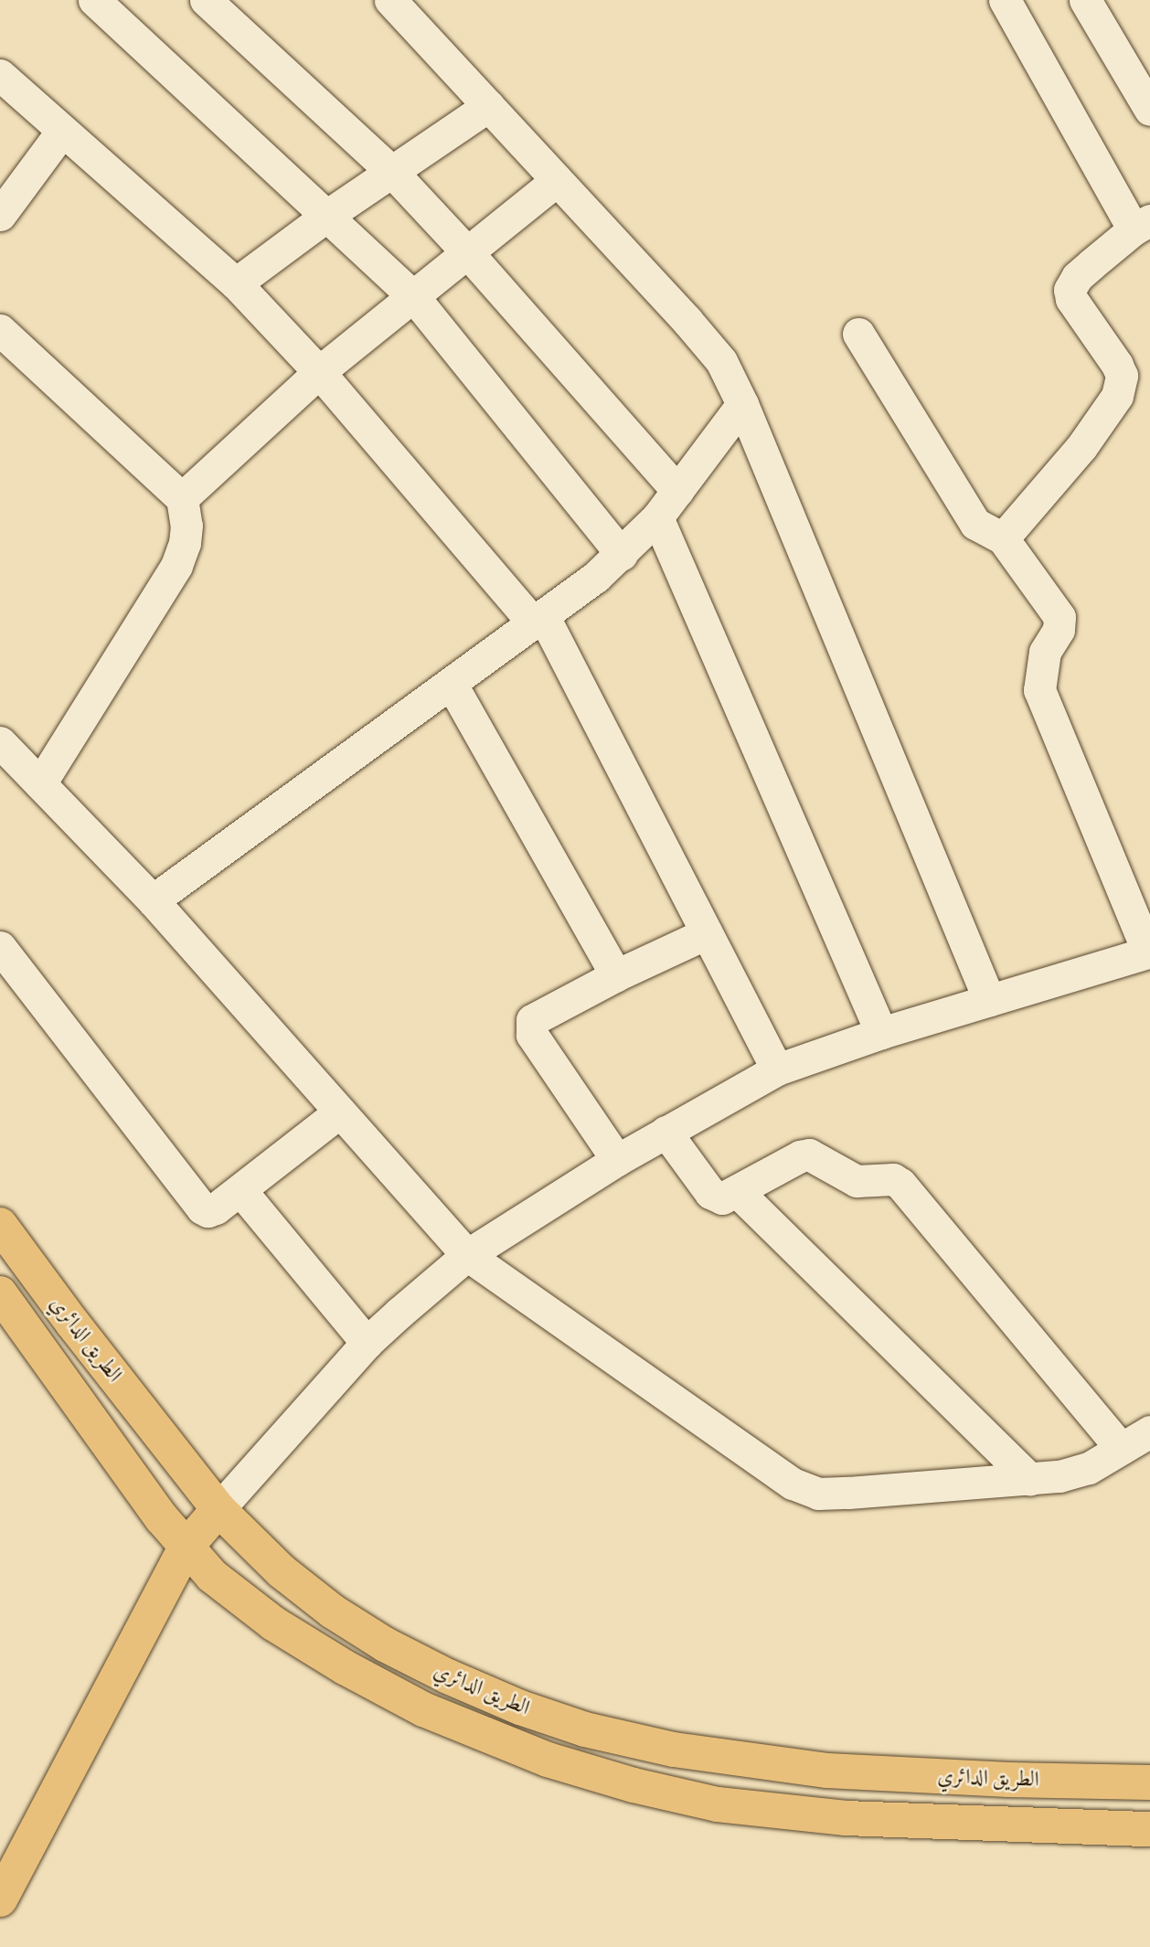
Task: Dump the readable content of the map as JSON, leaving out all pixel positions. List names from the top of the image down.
{
  "streets": {
    "main road": ["الطريق الدائري"]
  }
}
